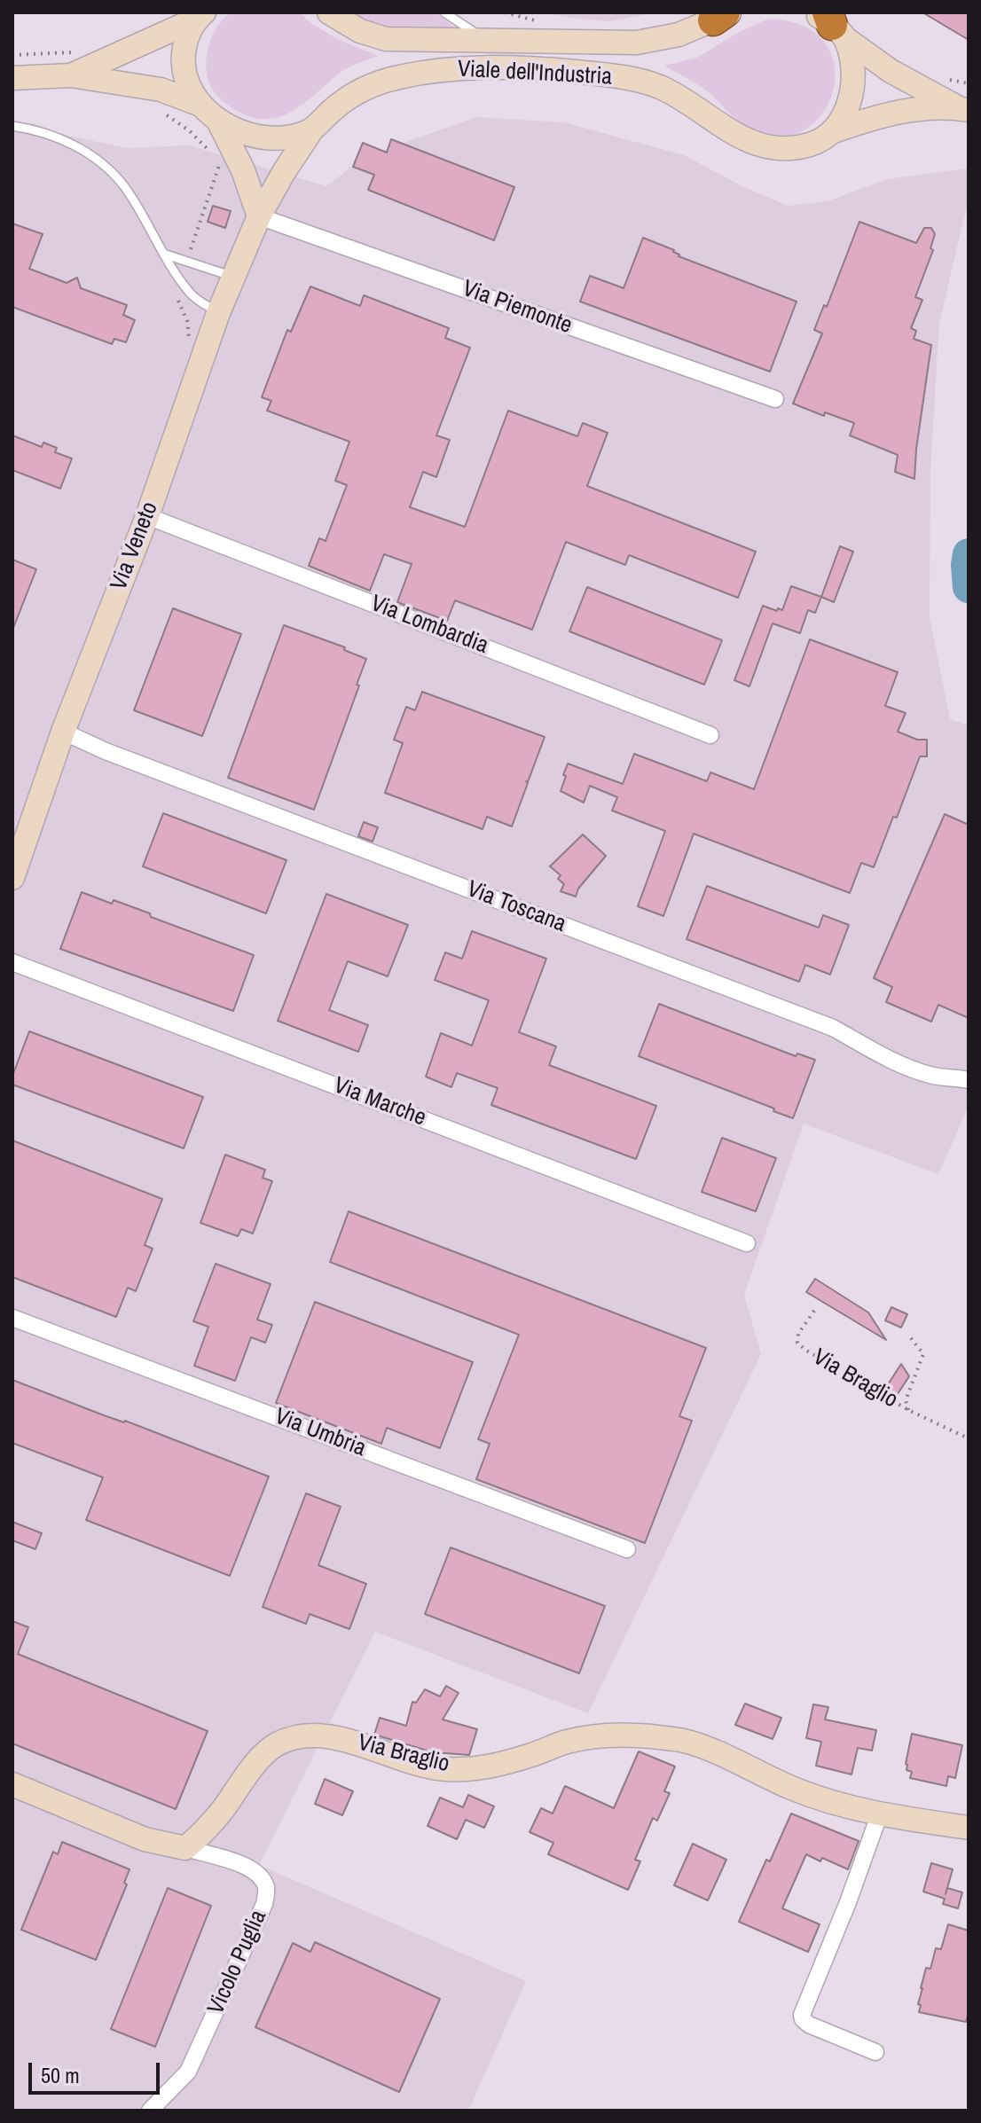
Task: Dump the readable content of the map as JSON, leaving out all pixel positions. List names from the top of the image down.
{
  "streets": {
    "main road": ["Viale dell'Industria", "Via Veneto", "Via Braglio"],
    "street": [
      "Via Piemonte",
      "Via Lombardia",
      "Via Toscana",
      "Via Marche",
      "Via Umbria",
      "Vicolo Puglia"
    ]
  },
  "crossings": [
    ["Viale dell'Industria", "Via Veneto"],
    ["Via Piemonte", "Via Veneto"],
    ["Via Veneto", "Via Lombardia"],
    ["Via Veneto", "Via Toscana"],
    ["Via Braglio", "Vicolo Puglia"]
  ],
  "scale_bar": "50 m"
}
